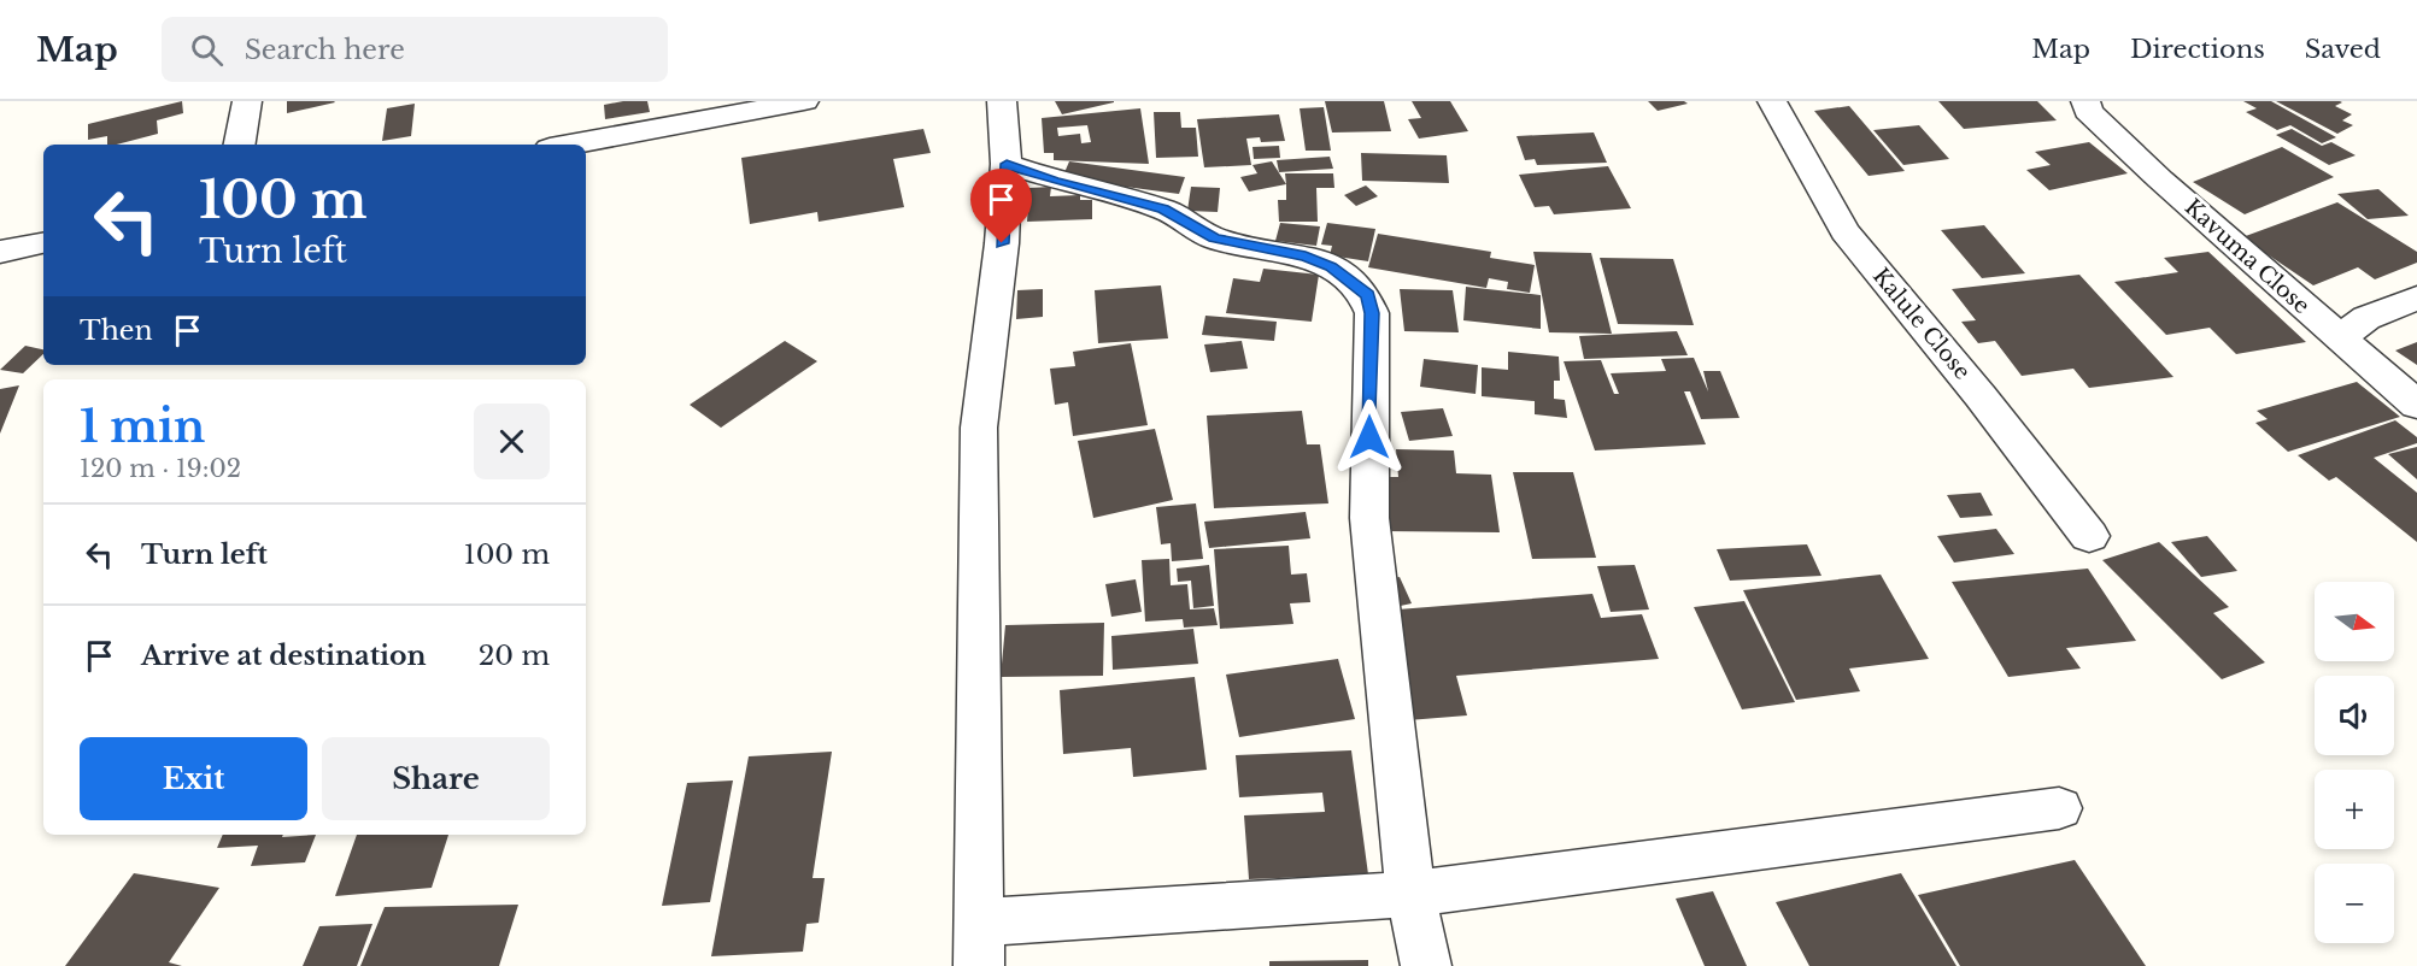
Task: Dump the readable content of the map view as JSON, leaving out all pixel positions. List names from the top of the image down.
{
  "streets": {
    "street": ["Kavuma Close", "Kalule Close"]
  },
  "north": "right",
  "page": {
    "header": "Map",
    "search": "Search here",
    "nav": ["Map", "Directions", "Saved"],
    "turn": ["100 m", "Turn left"],
    "then": "Then",
    "heading": ["1 min", "120 m · 19:02"],
    "list": [
      {
        "name": "Turn left",
        "value": "100 m"
      },
      {
        "name": "Arrive at destination",
        "value": "20 m"
      }
    ],
    "map_buttons": ["+", "−"],
    "buttons": ["Exit", "Share"]
  }
}
